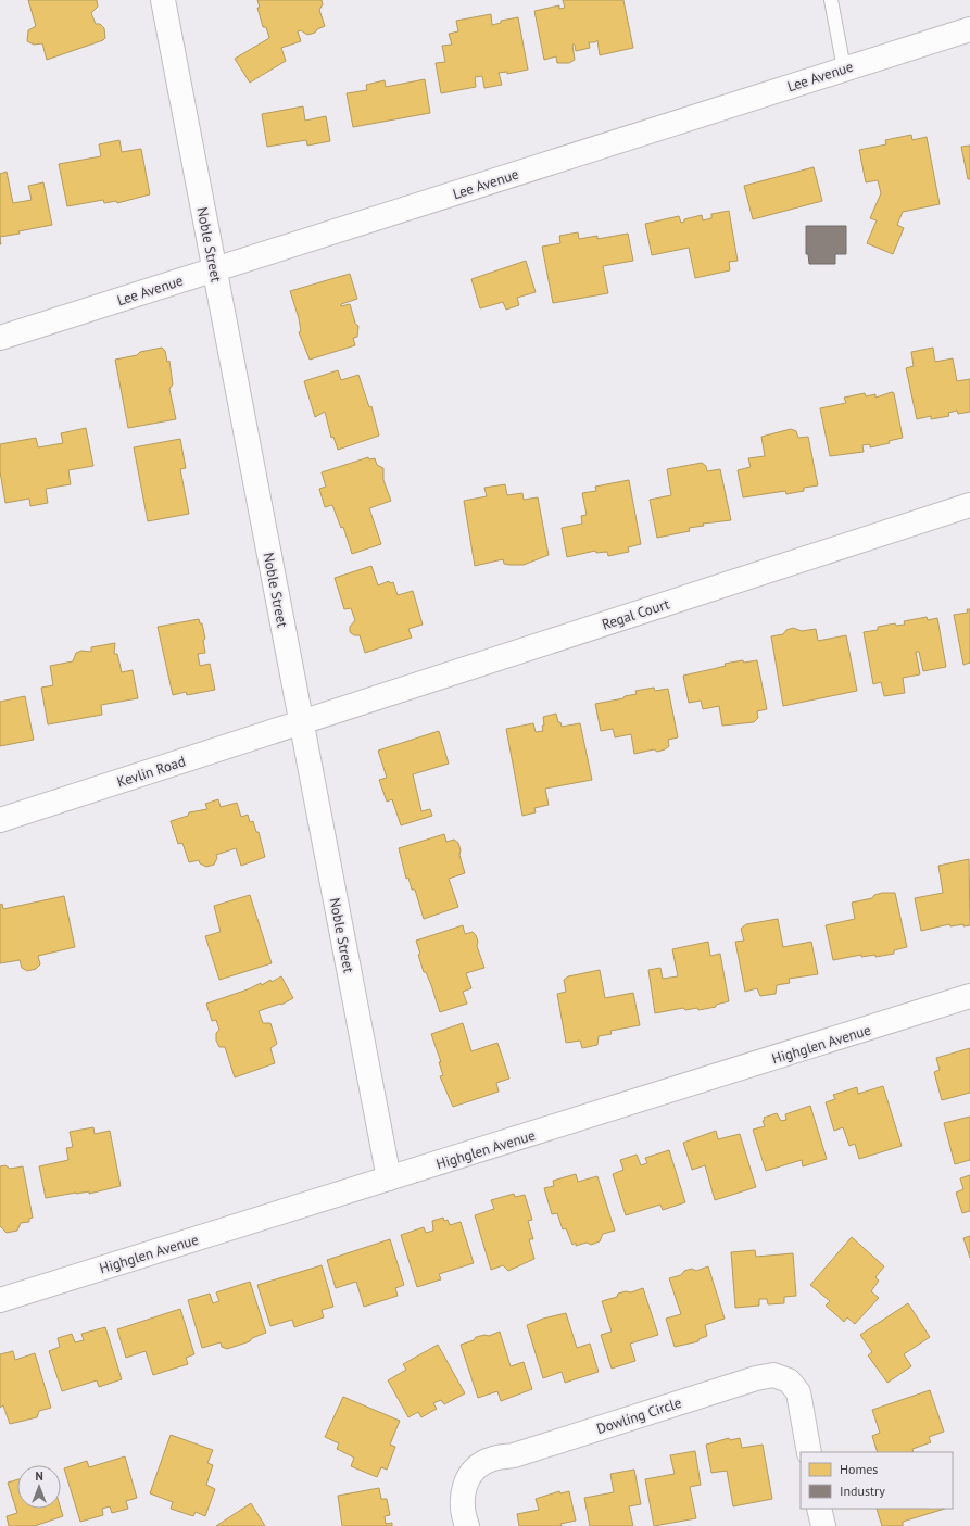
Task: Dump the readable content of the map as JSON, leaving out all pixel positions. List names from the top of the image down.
{
  "streets": {
    "street": [
      "Lee Avenue",
      "Noble Street",
      "Regal Court",
      "Kevlin Road",
      "Highglen Avenue",
      "Dowling Circle"
    ]
  },
  "crossings": [
    ["Lee Avenue", "Noble Street"],
    ["Noble Street", "Regal Court"],
    ["Noble Street", "Kevlin Road"],
    ["Noble Street", "Highglen Avenue"],
    ["Regal Court", "Kevlin Road"]
  ],
  "legend": ["Homes", "Industry"],
  "north": "top"
}
